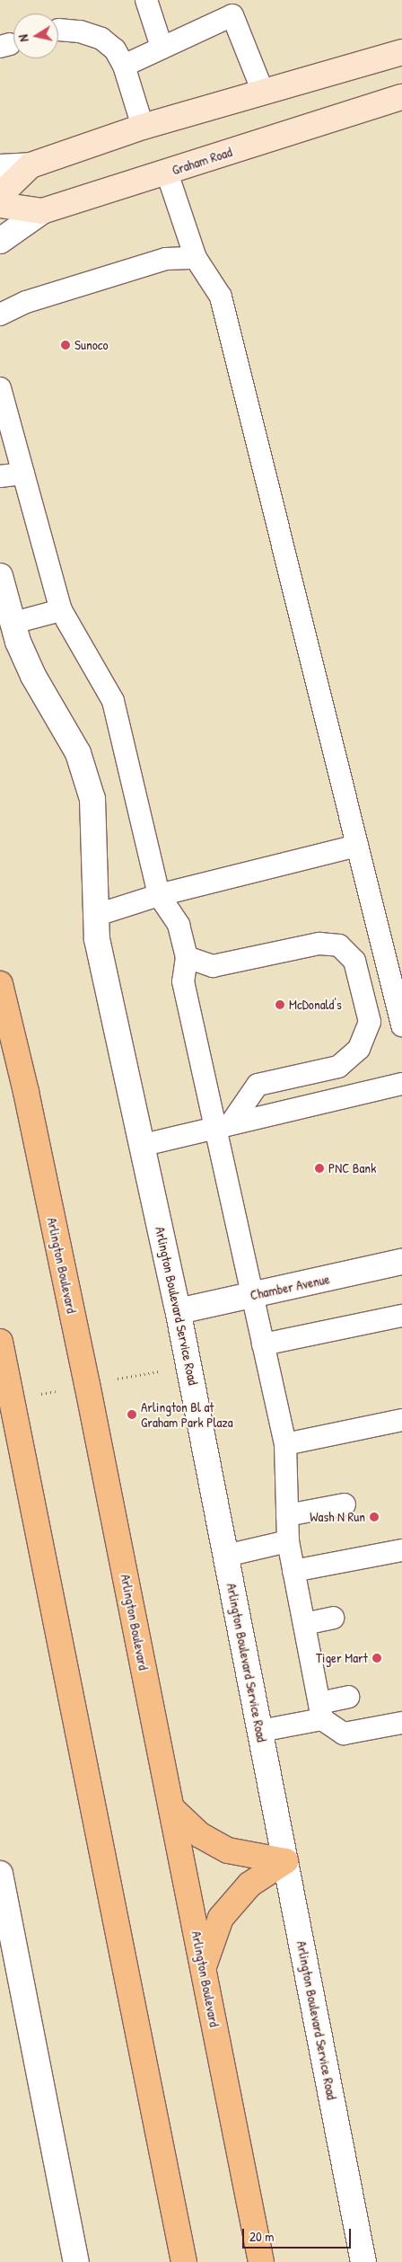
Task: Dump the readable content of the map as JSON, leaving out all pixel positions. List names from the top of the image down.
{
  "streets": {
    "highway": ["Arlington Boulevard"],
    "street": ["Graham Road", "Chamber Avenue", "Arlington Boulevard Service Road"]
  },
  "crossings": [
    ["Chamber Avenue", "Arlington Boulevard Service Road"]
  ],
  "places": [
    "Sunoco",
    "McDonald's",
    "PNC Bank",
    "Arlington Bl at Graham Park Plaza",
    "Wash N Run",
    "Tiger Mart"
  ],
  "scale_bar": "20 m",
  "north": "left"
}
